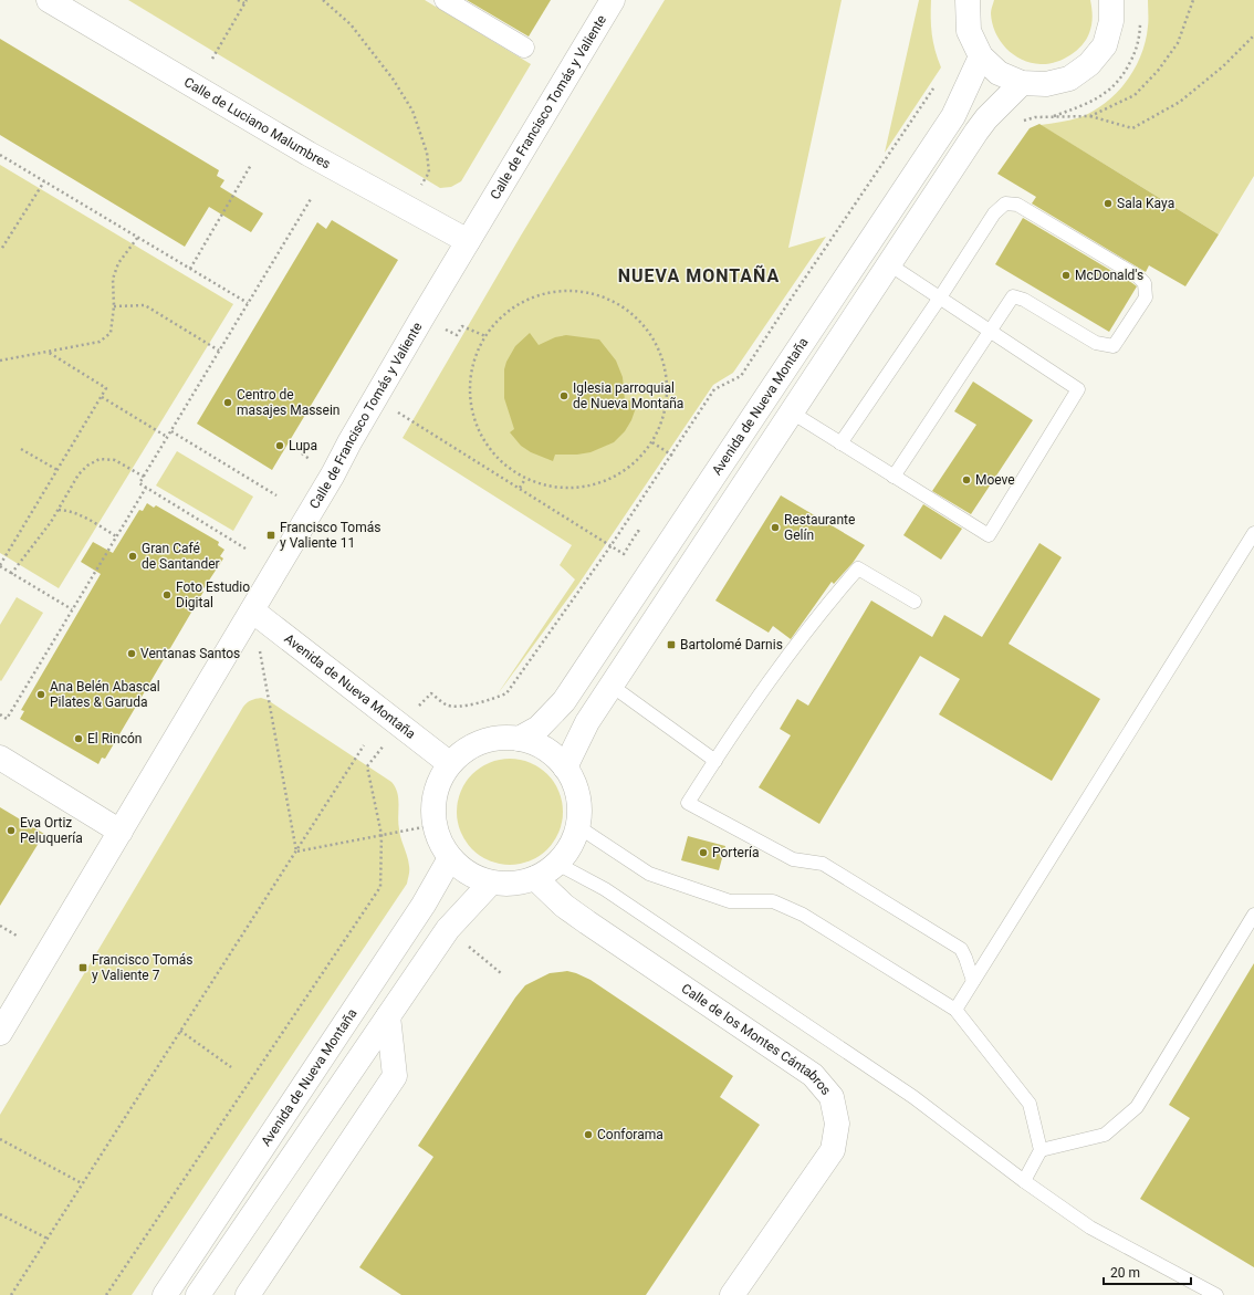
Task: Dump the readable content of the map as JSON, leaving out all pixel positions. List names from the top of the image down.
{
  "streets": {
    "main road": [
      "Calle de Francisco Tomás y Valiente",
      "Calle de Luciano Malumbres",
      "Avenida de Nueva Montaña",
      "Calle de los Montes Cántabros"
    ]
  },
  "crossings": [
    ["Calle de Francisco Tomás y Valiente", "Calle de Luciano Malumbres"],
    ["Calle de Francisco Tomás y Valiente", "Avenida de Nueva Montaña"],
    ["Avenida de Nueva Montaña", "Calle de los Montes Cántabros"]
  ],
  "districts": ["NUEVA MONTAÑA"],
  "places": {
    "other": [
      "Sala Kaya",
      "McDonald's",
      "Iglesia parroquial de Nueva Montaña",
      "Centro de masajes Massein",
      "Lupa",
      "Moeve",
      "Restaurante Gelín",
      "Gran Café de Santander",
      "Foto Estudio Digital",
      "Ventanas Santos",
      "Ana Belén Abascal Pilates & Garuda",
      "El Rincón",
      "Eva Ortiz Peluquería",
      "Portería",
      "Conforama"
    ],
    "transit": ["Francisco Tomás y Valiente 11", "Bartolomé Darnis", "Francisco Tomás y Valiente 7"]
  },
  "scale_bar": "20 m"
}
